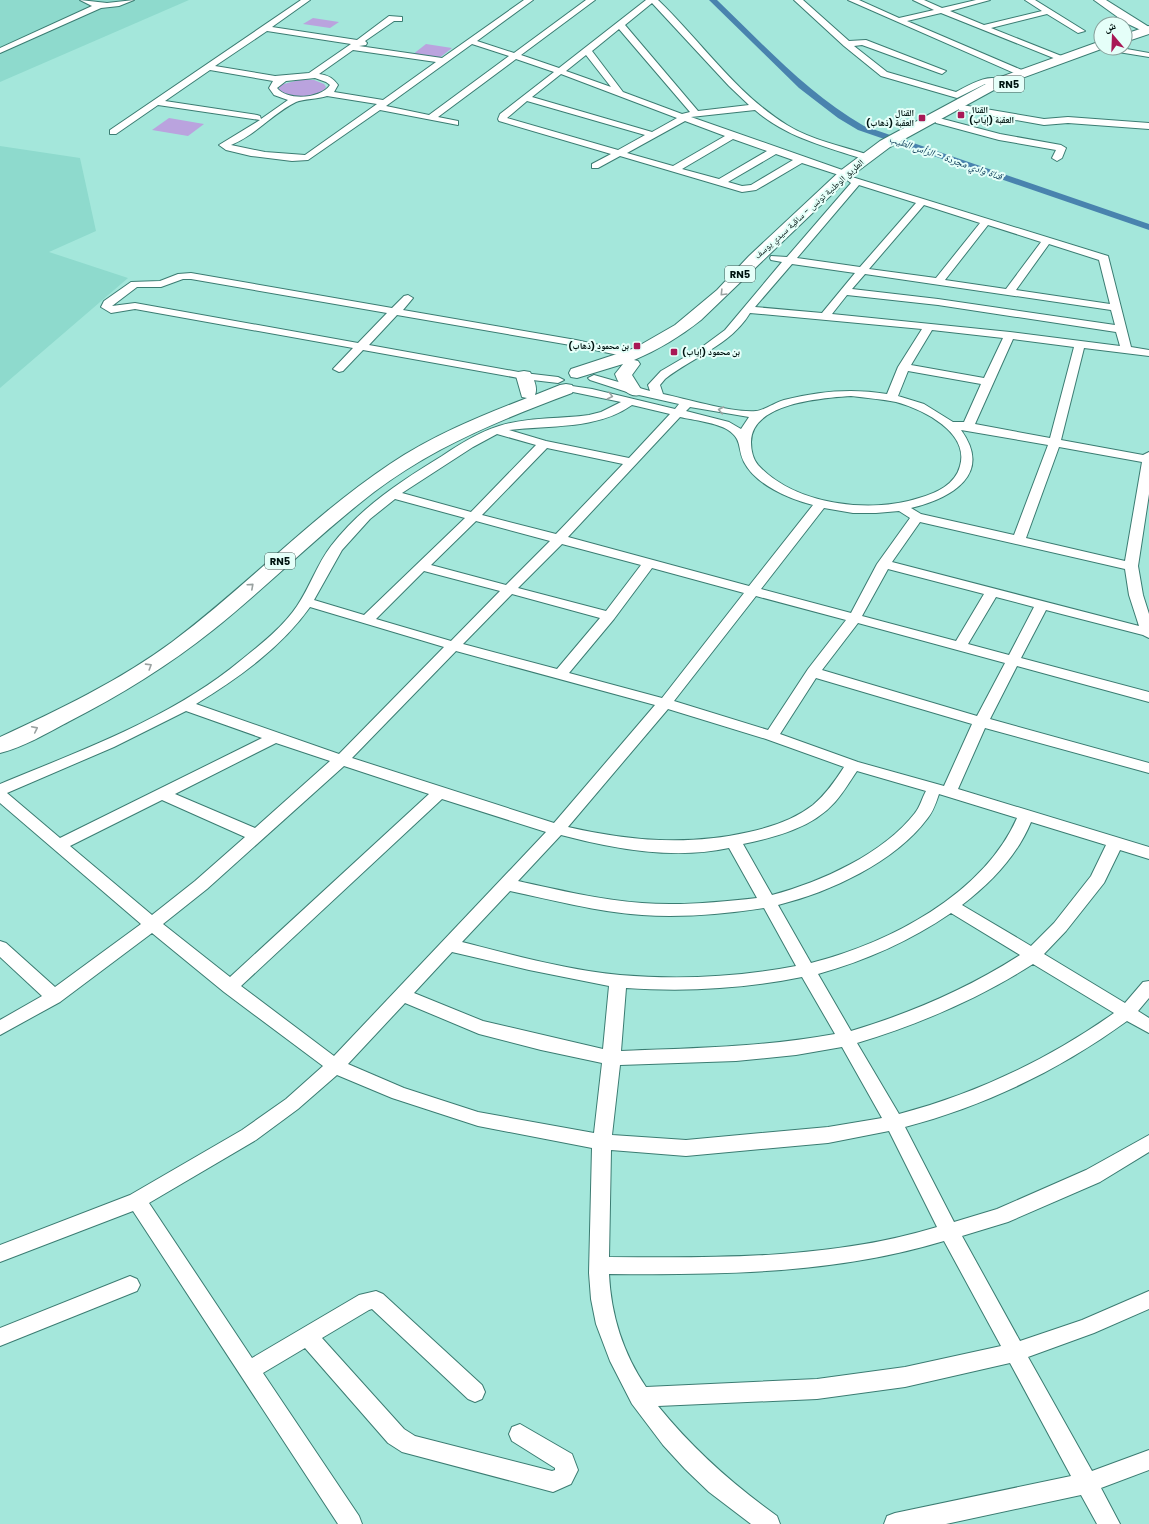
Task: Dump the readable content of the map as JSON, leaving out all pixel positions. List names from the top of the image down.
{
  "streets": {
    "highway": ["RN5", "الطريق الوطنية تونس - ساقية سيدي يوسف"]
  },
  "crossings": [
    ["RN5", "الطريق الوطنية تونس - ساقية سيدي يوسف"]
  ],
  "water": ["قناة وادي مجردة - الرأس الطيب"],
  "places": {
    "transit": [
      "القنال العقبة (إياب)",
      "القنال العقبة (ذهاب)",
      "بن محمود (ذهاب)",
      "بن محمود (إياب)"
    ]
  },
  "north": "top"
}
